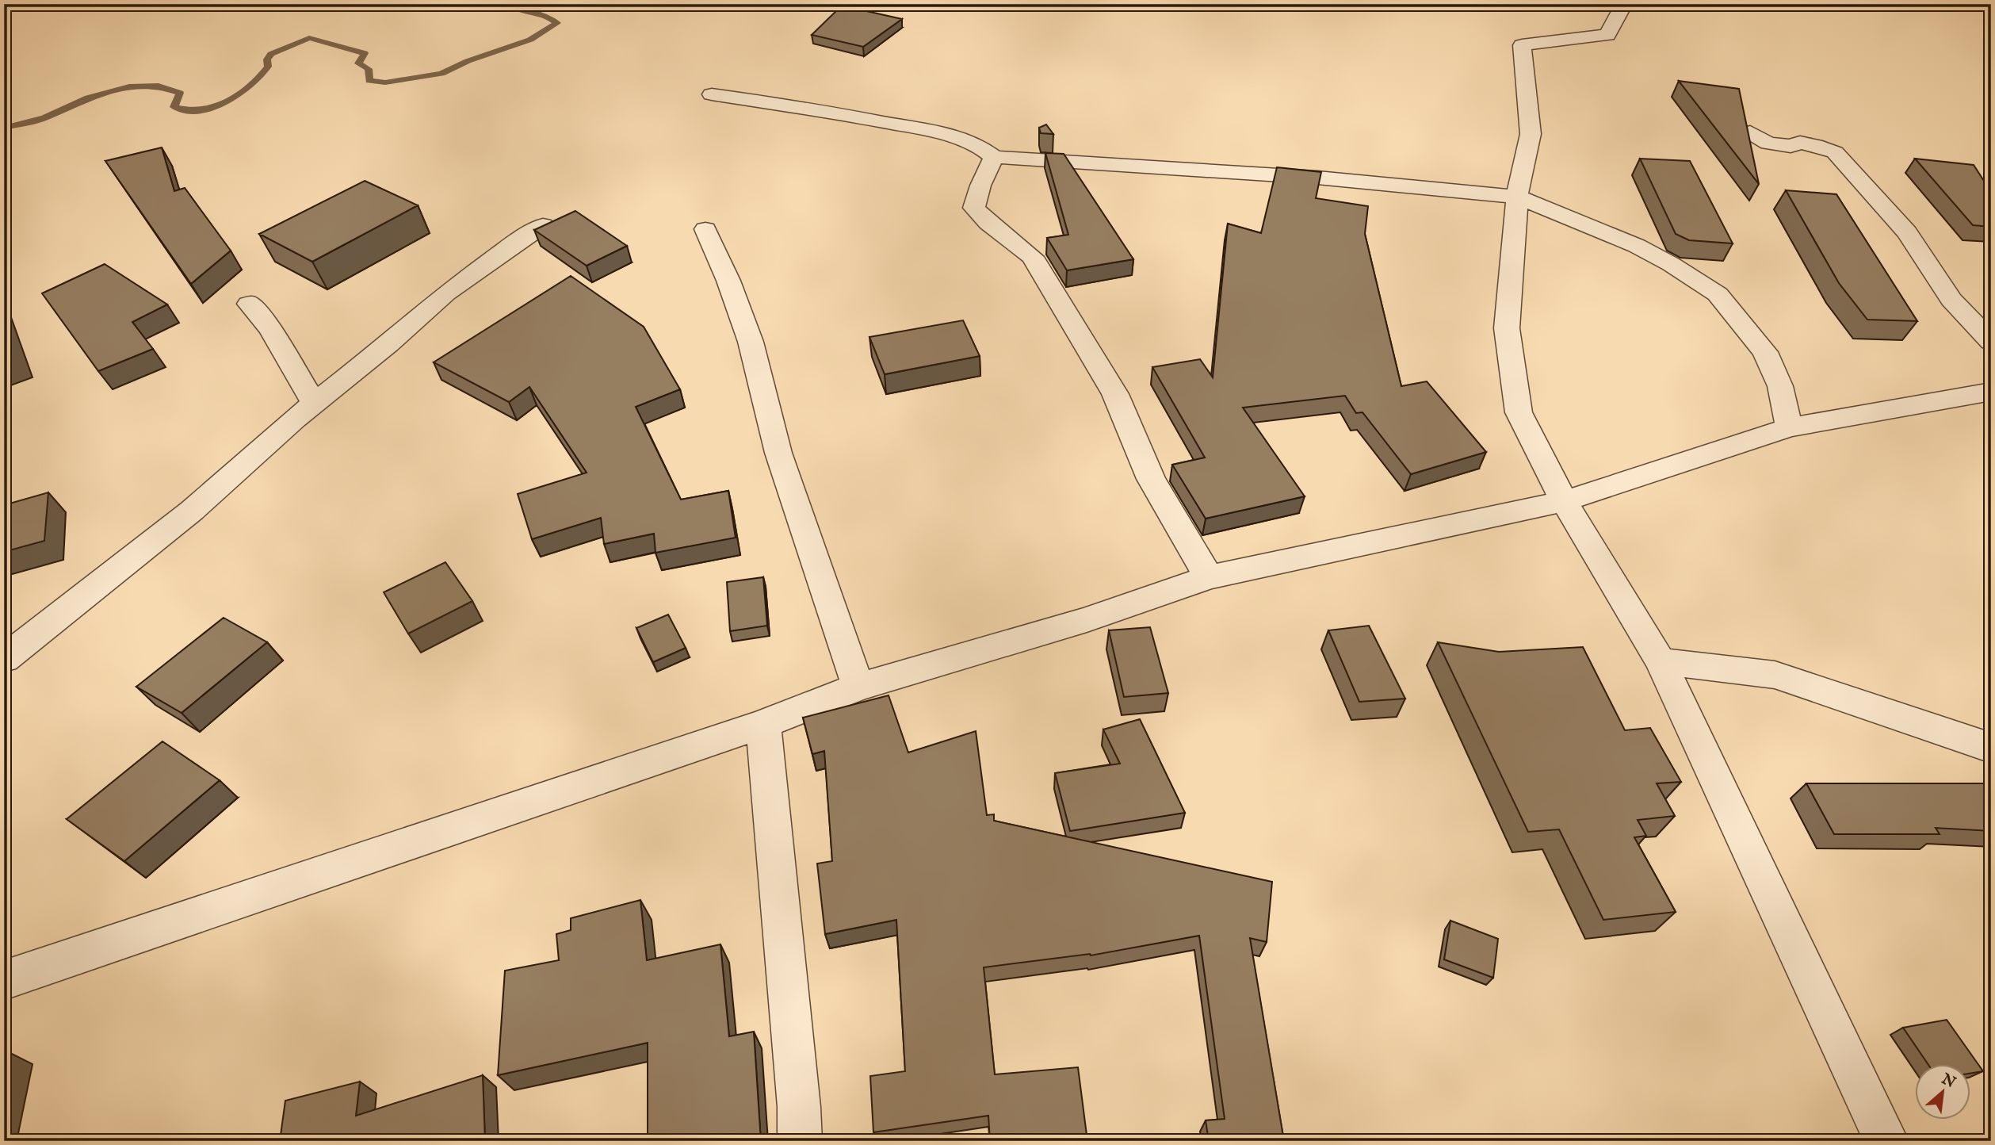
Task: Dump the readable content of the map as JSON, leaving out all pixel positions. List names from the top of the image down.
{
  "north": "top right"
}
